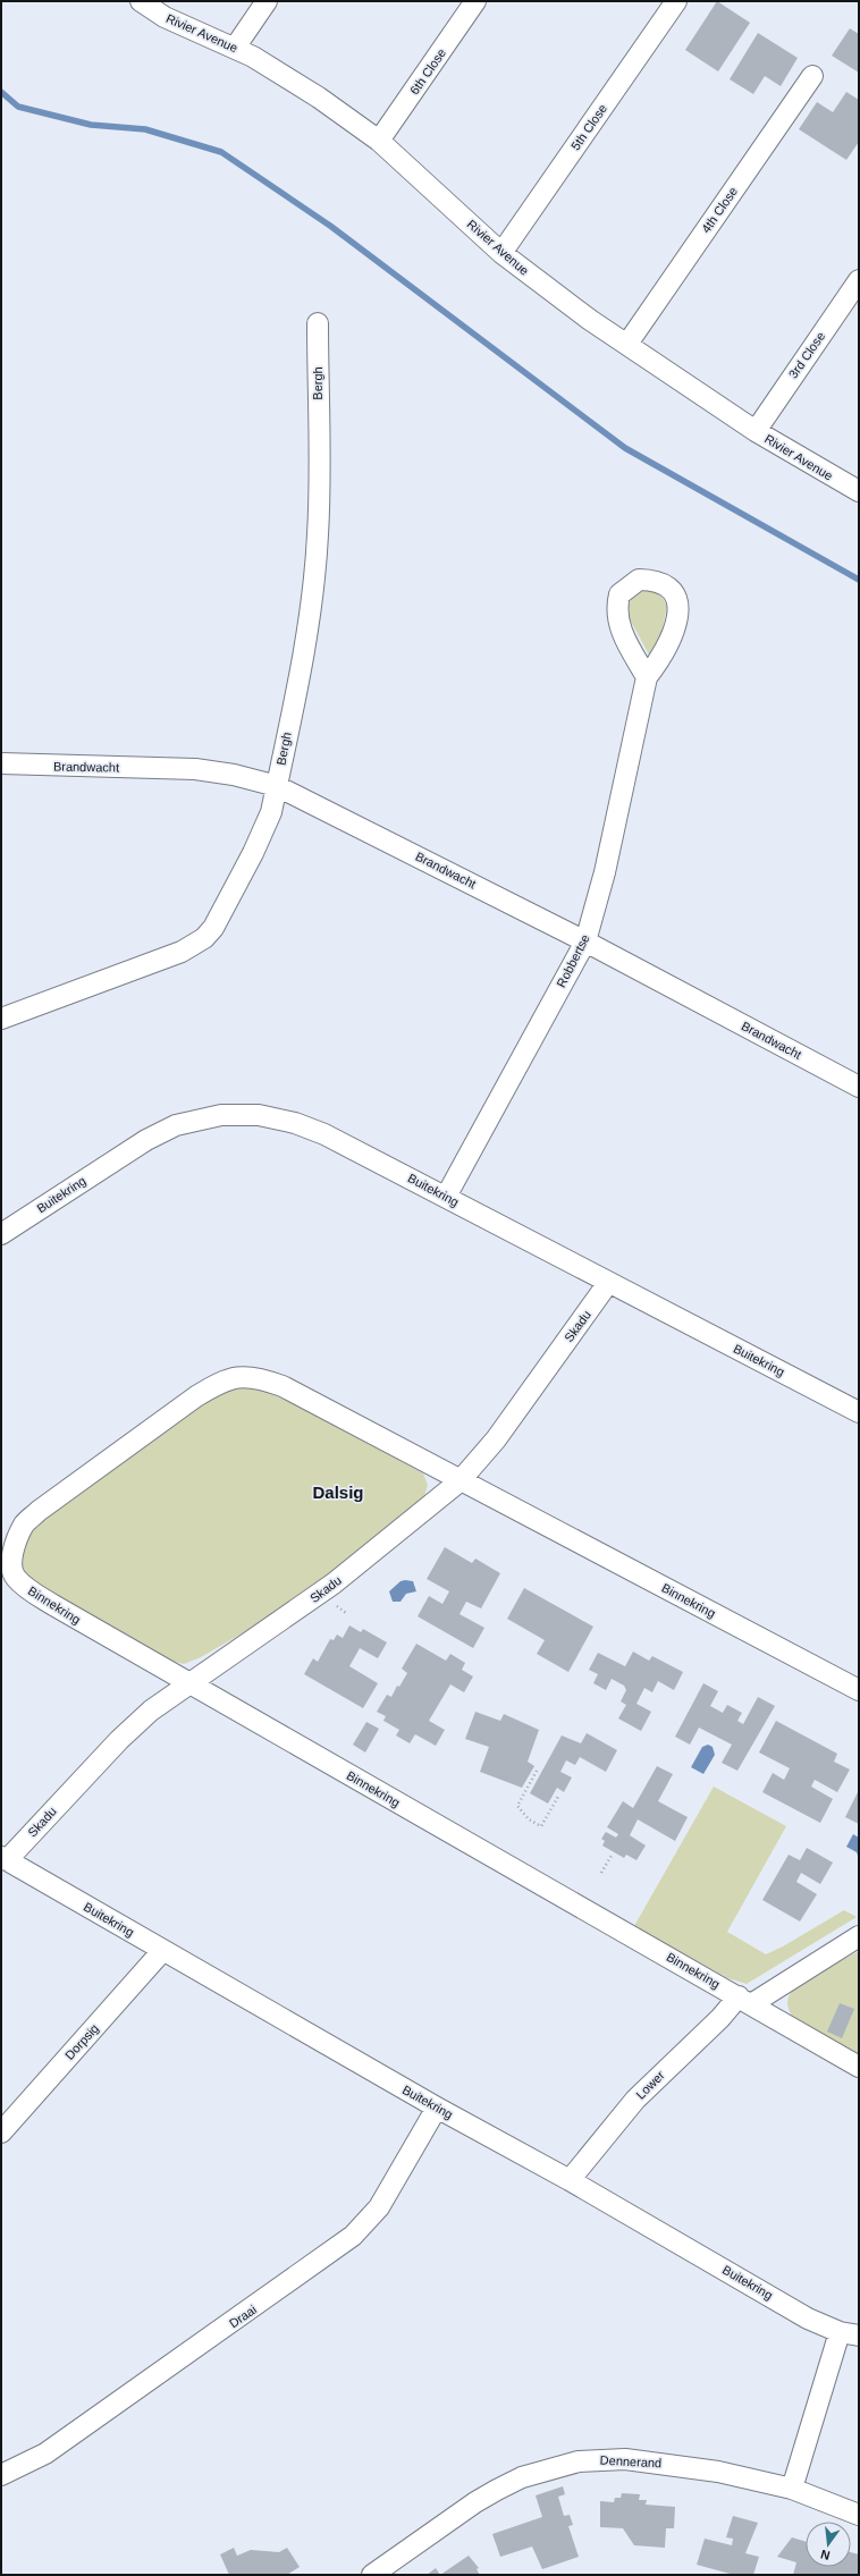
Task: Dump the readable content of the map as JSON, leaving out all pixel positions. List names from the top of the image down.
{
  "streets": {
    "street": [
      "Rivier Avenue",
      "6th Close",
      "5th Close",
      "4th Close",
      "3rd Close",
      "Bergh",
      "Brandwacht",
      "Robbertse",
      "Buitekring",
      "Skadu",
      "Binnekring",
      "Dorpsig",
      "Lower",
      "Draai",
      "Dennerand"
    ]
  },
  "crossings": [
    ["Rivier Avenue", "6th Close"],
    ["Rivier Avenue", "5th Close"],
    ["Rivier Avenue", "4th Close"],
    ["Rivier Avenue", "3rd Close"],
    ["Bergh", "Brandwacht"],
    ["Brandwacht", "Robbertse"],
    ["Robbertse", "Buitekring"],
    ["Buitekring", "Skadu"],
    ["Buitekring", "Dorpsig"],
    ["Buitekring", "Lower"],
    ["Buitekring", "Draai"],
    ["Skadu", "Binnekring"],
    ["Binnekring", "Lower"]
  ],
  "districts": ["Dalsig"],
  "north": "bottom"
}
